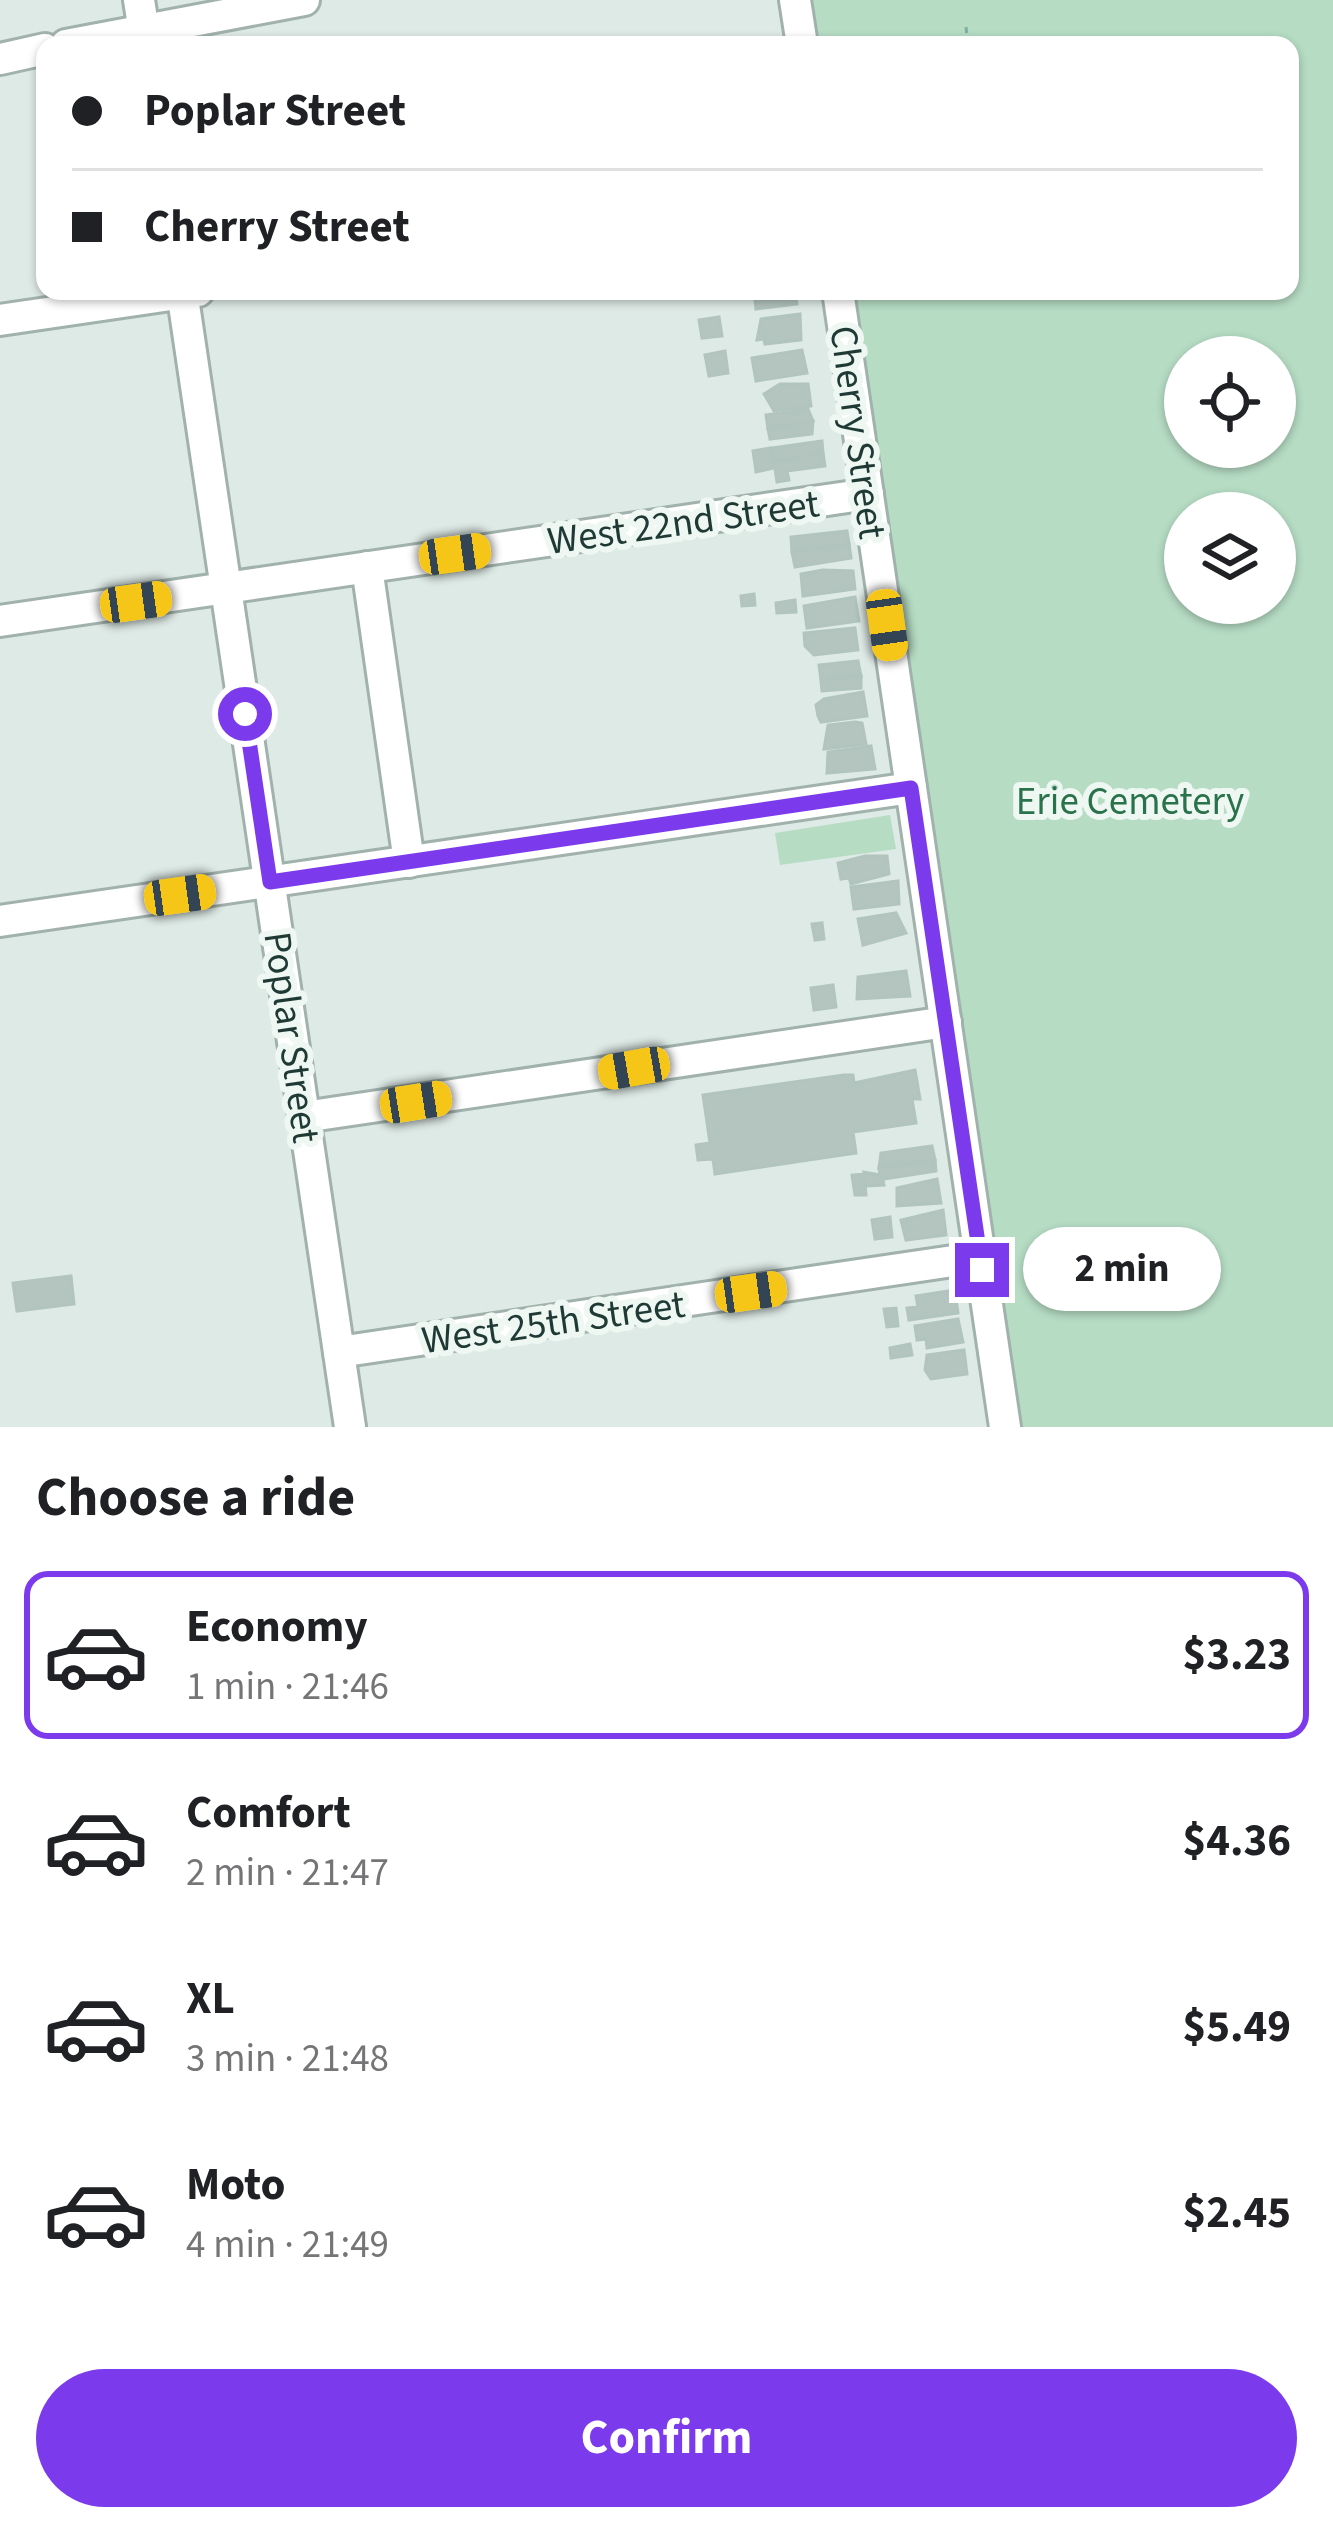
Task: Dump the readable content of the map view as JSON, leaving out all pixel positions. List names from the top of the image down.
{
  "streets": {
    "street": [
      "Cherry Street",
      "West 22nd Street",
      "Poplar Street",
      "West 25th Street"
    ]
  },
  "crossings": [
    ["Cherry Street", "West 22nd Street"],
    ["Cherry Street", "West 25th Street"],
    ["West 22nd Street", "Poplar Street"],
    ["Poplar Street", "West 25th Street"]
  ],
  "parks": ["Erie Cemetery"],
  "page": {
    "banner": ["Poplar Street", "Cherry Street"],
    "bubble": "2 min",
    "heading": "Choose a ride",
    "list": [
      {
        "name": "Economy",
        "note": "1 min · 21:46",
        "value": "$3.23"
      },
      {
        "name": "Comfort",
        "note": "2 min · 21:47",
        "value": "$4.36"
      },
      {
        "name": "XL",
        "note": "3 min · 21:48",
        "value": "$5.49"
      },
      {
        "name": "Moto",
        "note": "4 min · 21:49",
        "value": "$2.45"
      }
    ],
    "buttons": "Confirm"
  }
}
